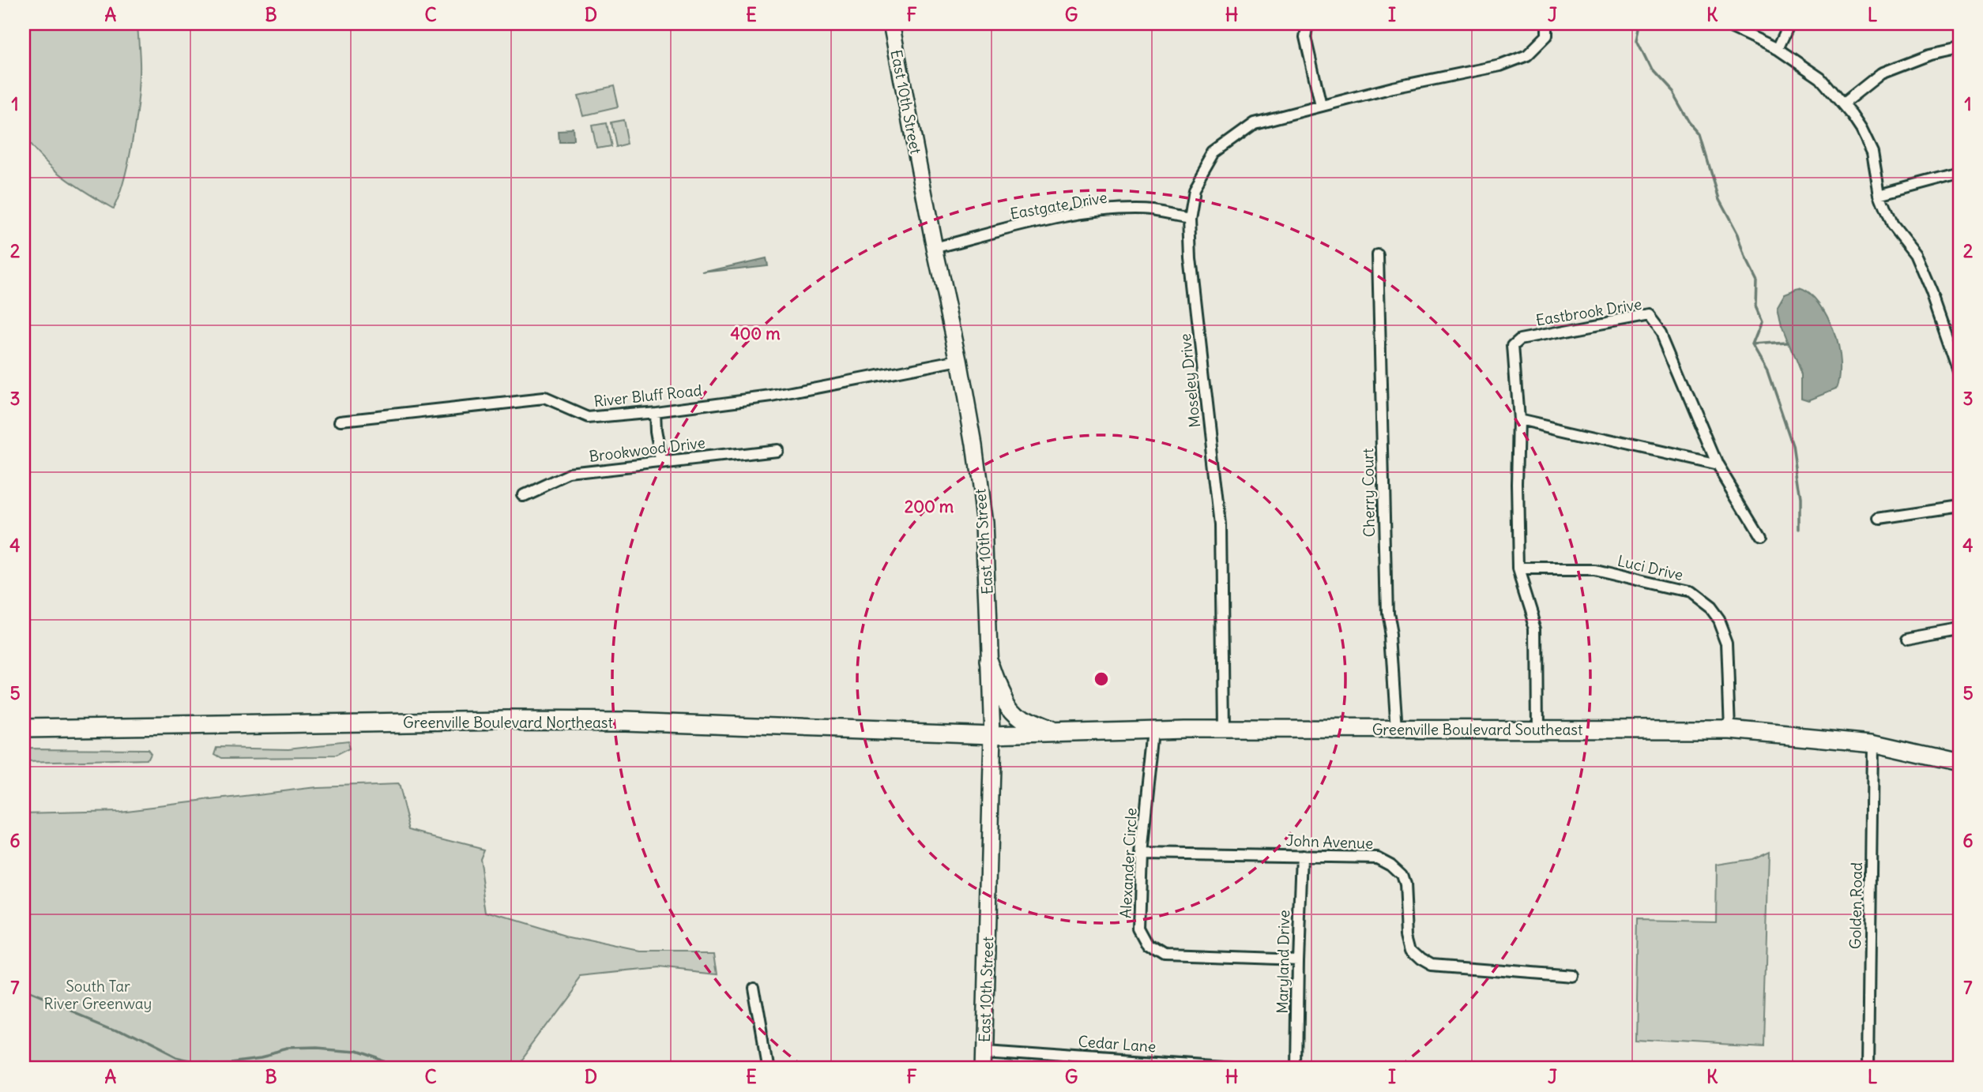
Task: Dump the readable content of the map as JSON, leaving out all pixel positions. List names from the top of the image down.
{
  "streets": {
    "highway": ["Greenville Boulevard Northeast", "Greenville Boulevard Southeast"],
    "main road": ["East 10th Street"],
    "street": [
      "Eastgate Drive",
      "Eastbrook Drive",
      "Moseley Drive",
      "River Bluff Road",
      "Brookwood Drive",
      "Cherry Court",
      "Luci Drive",
      "John Avenue",
      "Alexander Circle",
      "Golden Road",
      "Maryland Drive",
      "Cedar Lane"
    ]
  },
  "crossings": [
    ["East 10th Street", "Eastgate Drive"],
    ["East 10th Street", "River Bluff Road"],
    ["East 10th Street", "Greenville Boulevard Northeast"],
    ["East 10th Street", "Greenville Boulevard Southeast"],
    ["East 10th Street", "Cedar Lane"],
    ["Eastgate Drive", "Moseley Drive"],
    ["Eastbrook Drive", "Luci Drive"],
    ["Eastbrook Drive", "Greenville Boulevard Southeast"],
    ["Moseley Drive", "Greenville Boulevard Southeast"],
    ["Cherry Court", "Greenville Boulevard Southeast"],
    ["Luci Drive", "Greenville Boulevard Southeast"],
    ["Greenville Boulevard Northeast", "Greenville Boulevard Southeast"],
    ["Greenville Boulevard Southeast", "Alexander Circle"],
    ["Greenville Boulevard Southeast", "Golden Road"],
    ["John Avenue", "Alexander Circle"],
    ["John Avenue", "Maryland Drive"],
    ["Alexander Circle", "Maryland Drive"]
  ],
  "parks": ["South Tar River Greenway"],
  "grid": {
    "columns": [
      "A",
      "B",
      "C",
      "D",
      "E",
      "F",
      "G",
      "H",
      "I",
      "J",
      "K",
      "L"
    ],
    "rows": [
      "1",
      "2",
      "3",
      "4",
      "5",
      "6",
      "7"
    ]
  },
  "rings": ["400 m", "200 m"]
}
